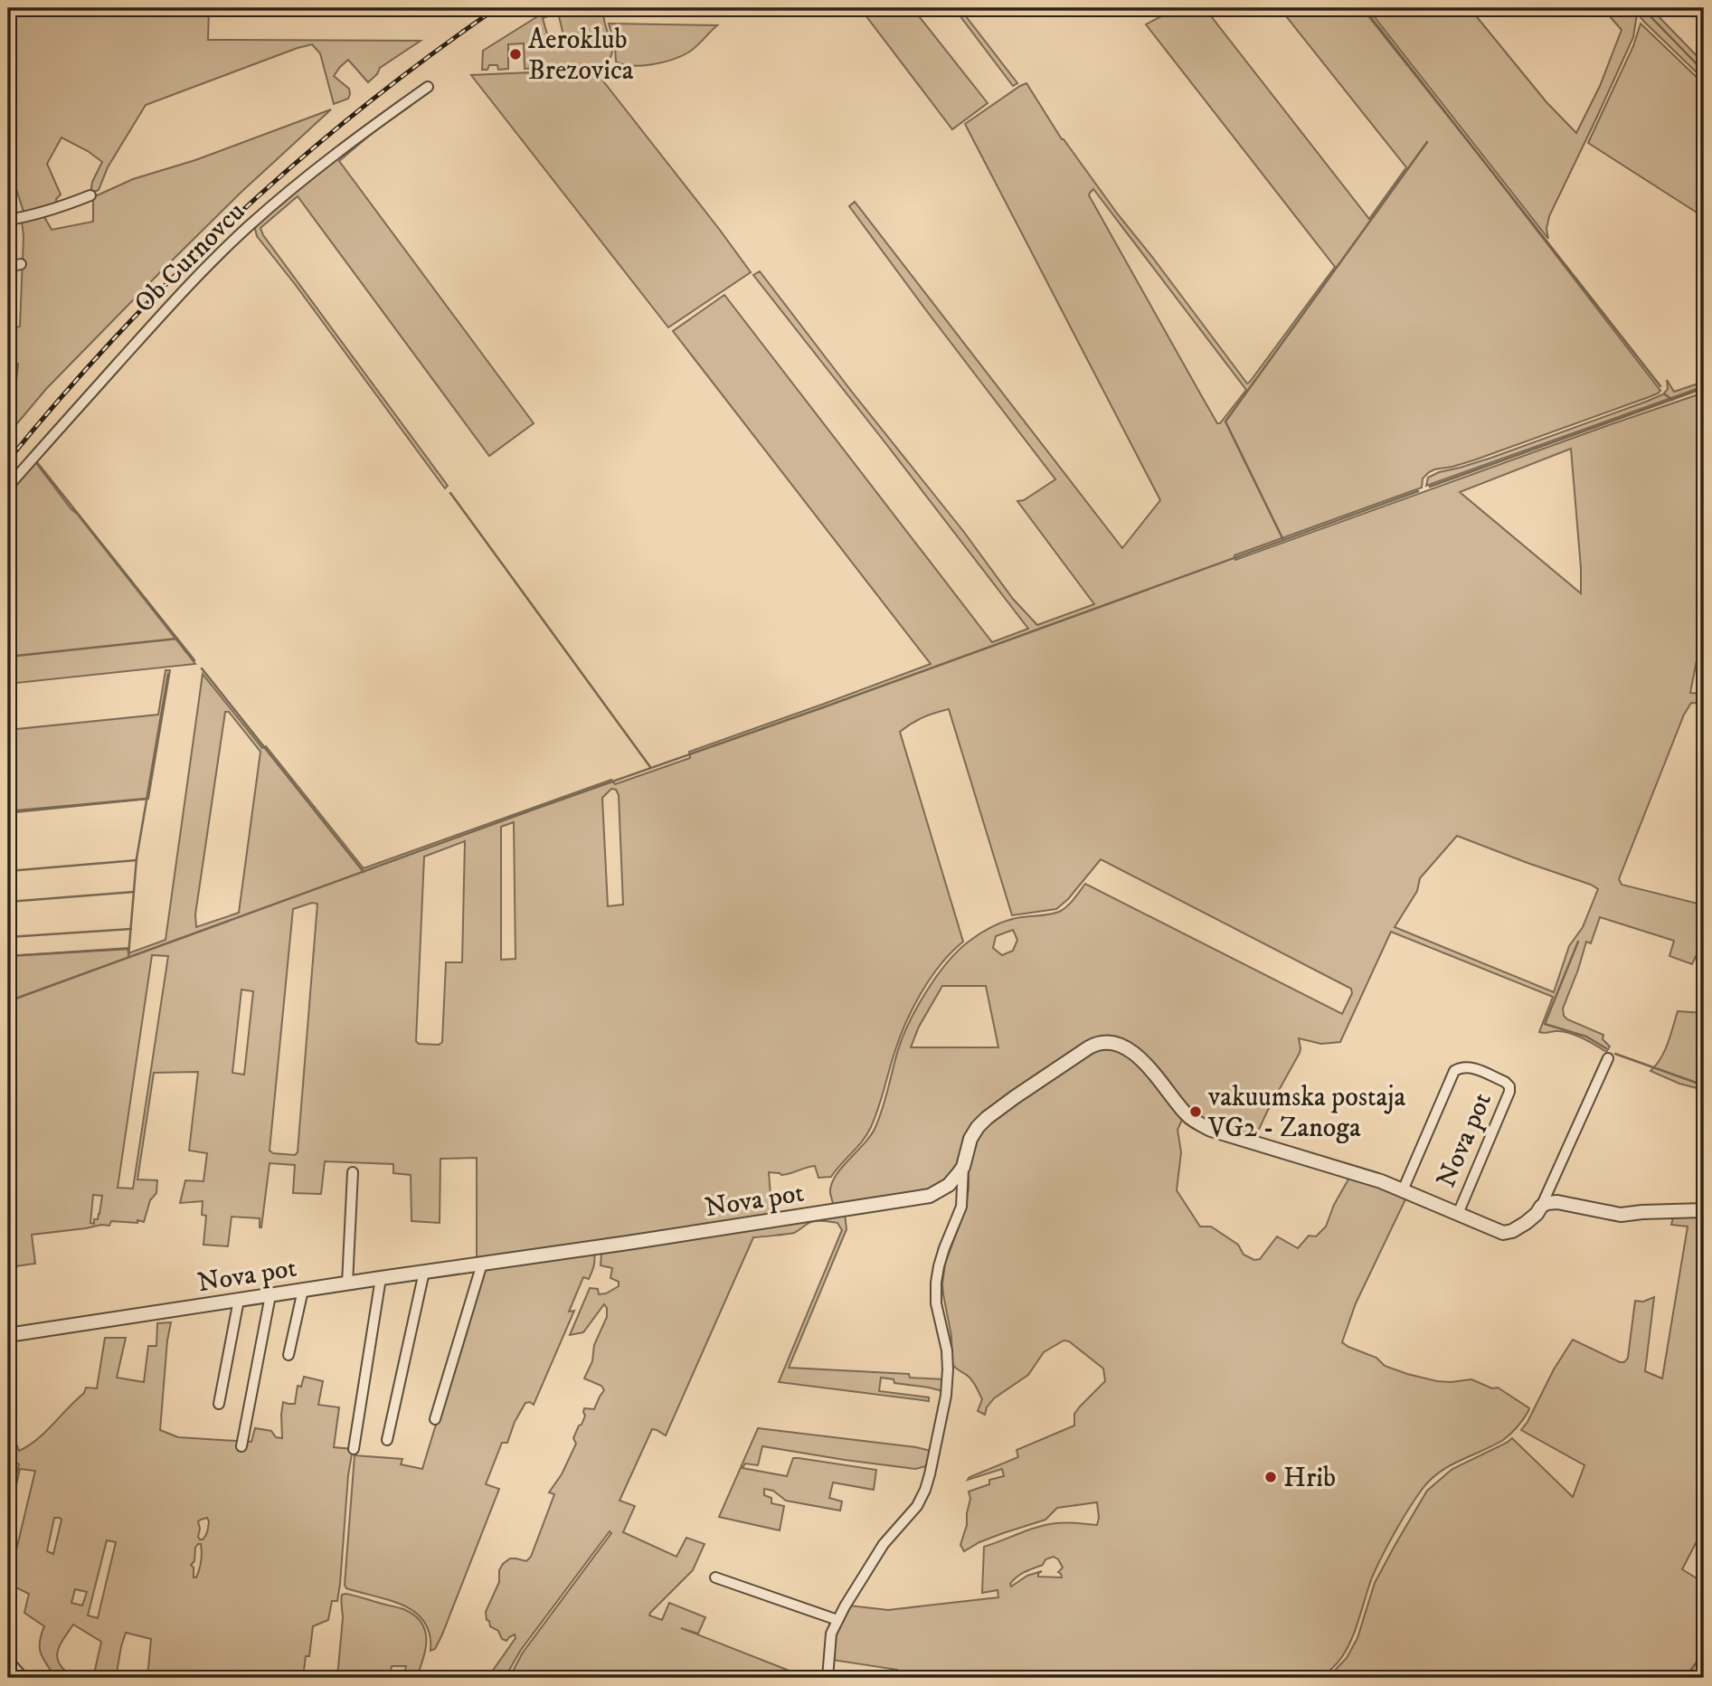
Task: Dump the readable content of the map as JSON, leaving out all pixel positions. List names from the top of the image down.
{
  "streets": {
    "street": ["Ob Curnovcu", "Nova pot"]
  },
  "places": ["Aeroklub Brezovica", "vakuumska postaja VG2 - Zanoga", "Hrib"]
}
